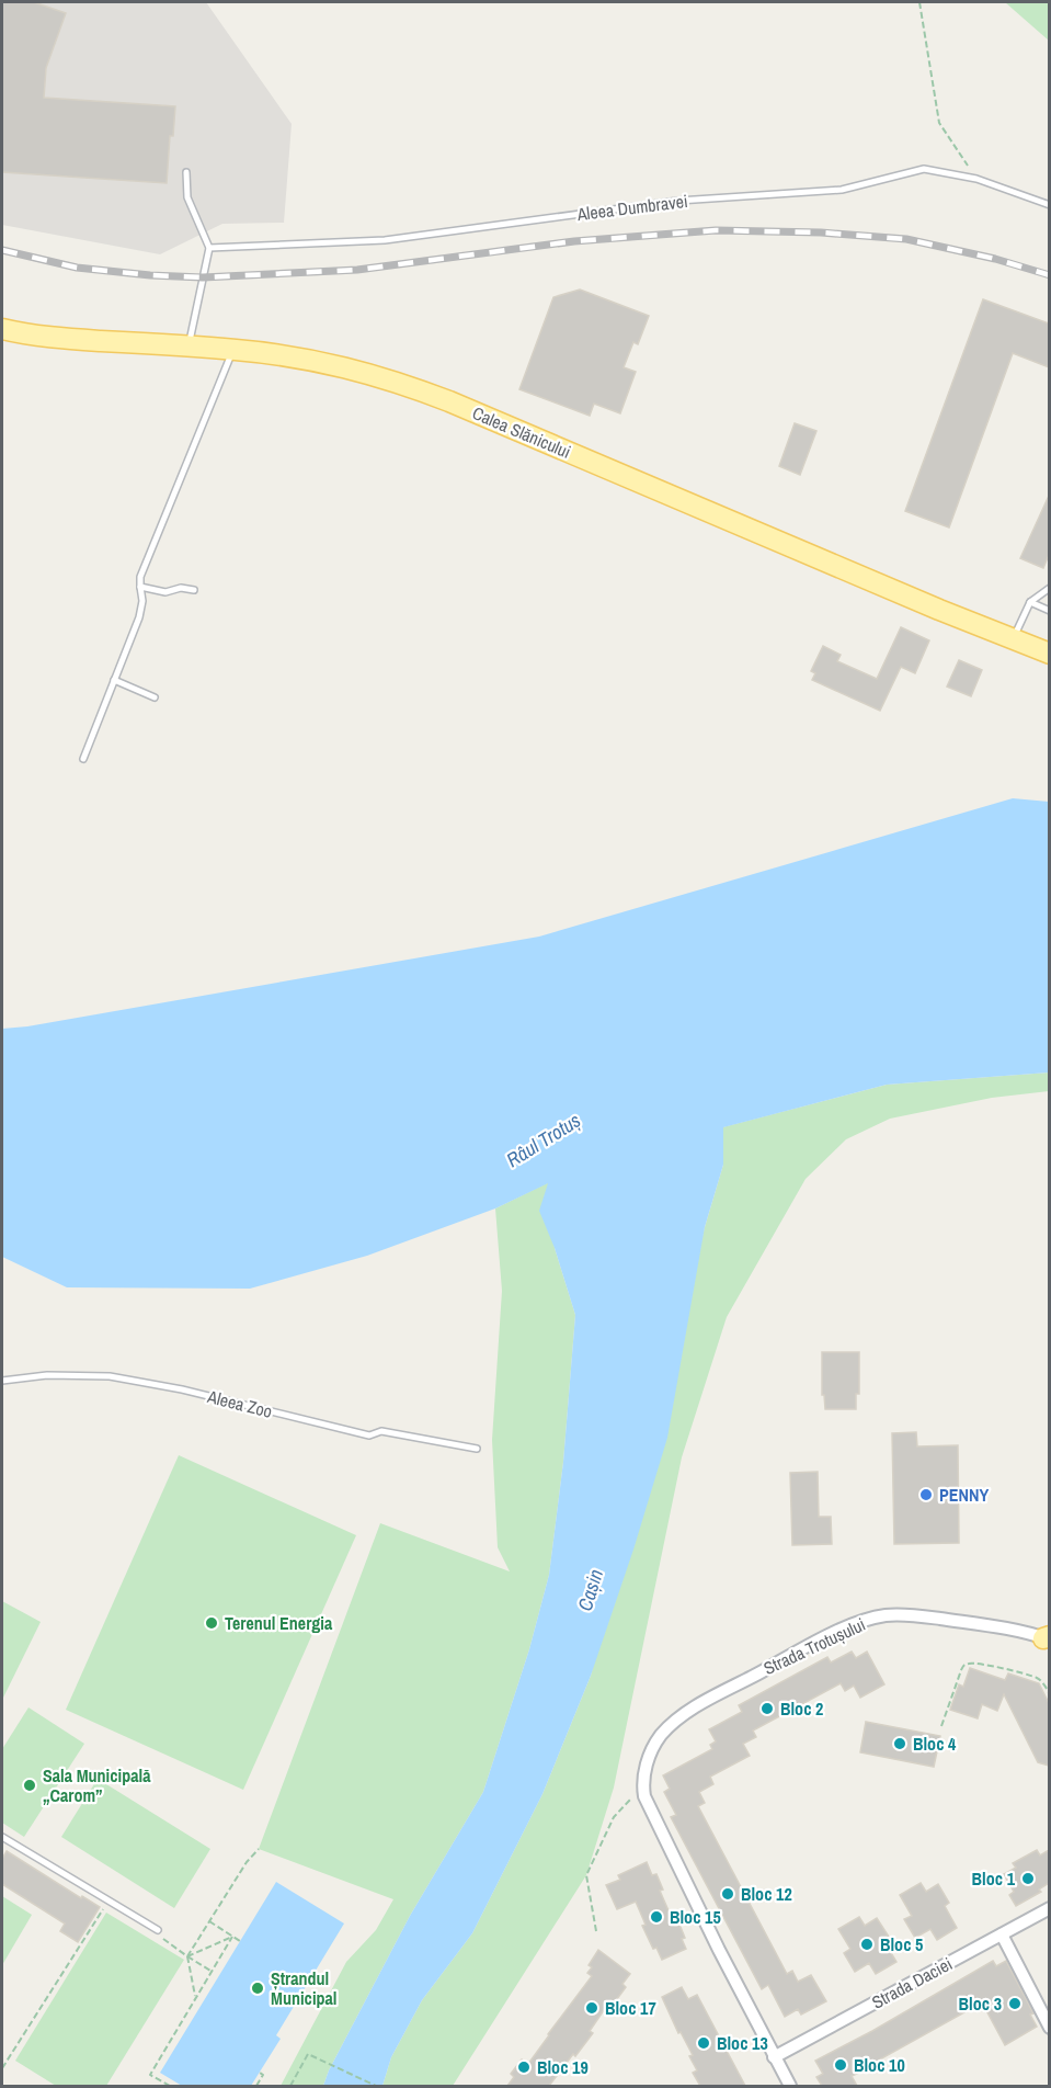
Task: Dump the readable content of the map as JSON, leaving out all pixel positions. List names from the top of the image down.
{
  "streets": {
    "main road": ["Calea Slănicului"],
    "street": ["Strada Trotușului", "Strada Daciei"],
    "lane": ["Aleea Dumbravei", "Aleea Zoo"]
  },
  "water": ["Râul Trotuș", "Cașin"],
  "places": [
    "PENNY",
    "Terenul Energia",
    "Bloc 2",
    "Bloc 4",
    "Sala Municipală „Carom”",
    "Bloc 1",
    "Bloc 12",
    "Bloc 15",
    "Bloc 5",
    "Ștrandul Municipal",
    "Bloc 3",
    "Bloc 17",
    "Bloc 13",
    "Bloc 10",
    "Bloc 19"
  ]
}
